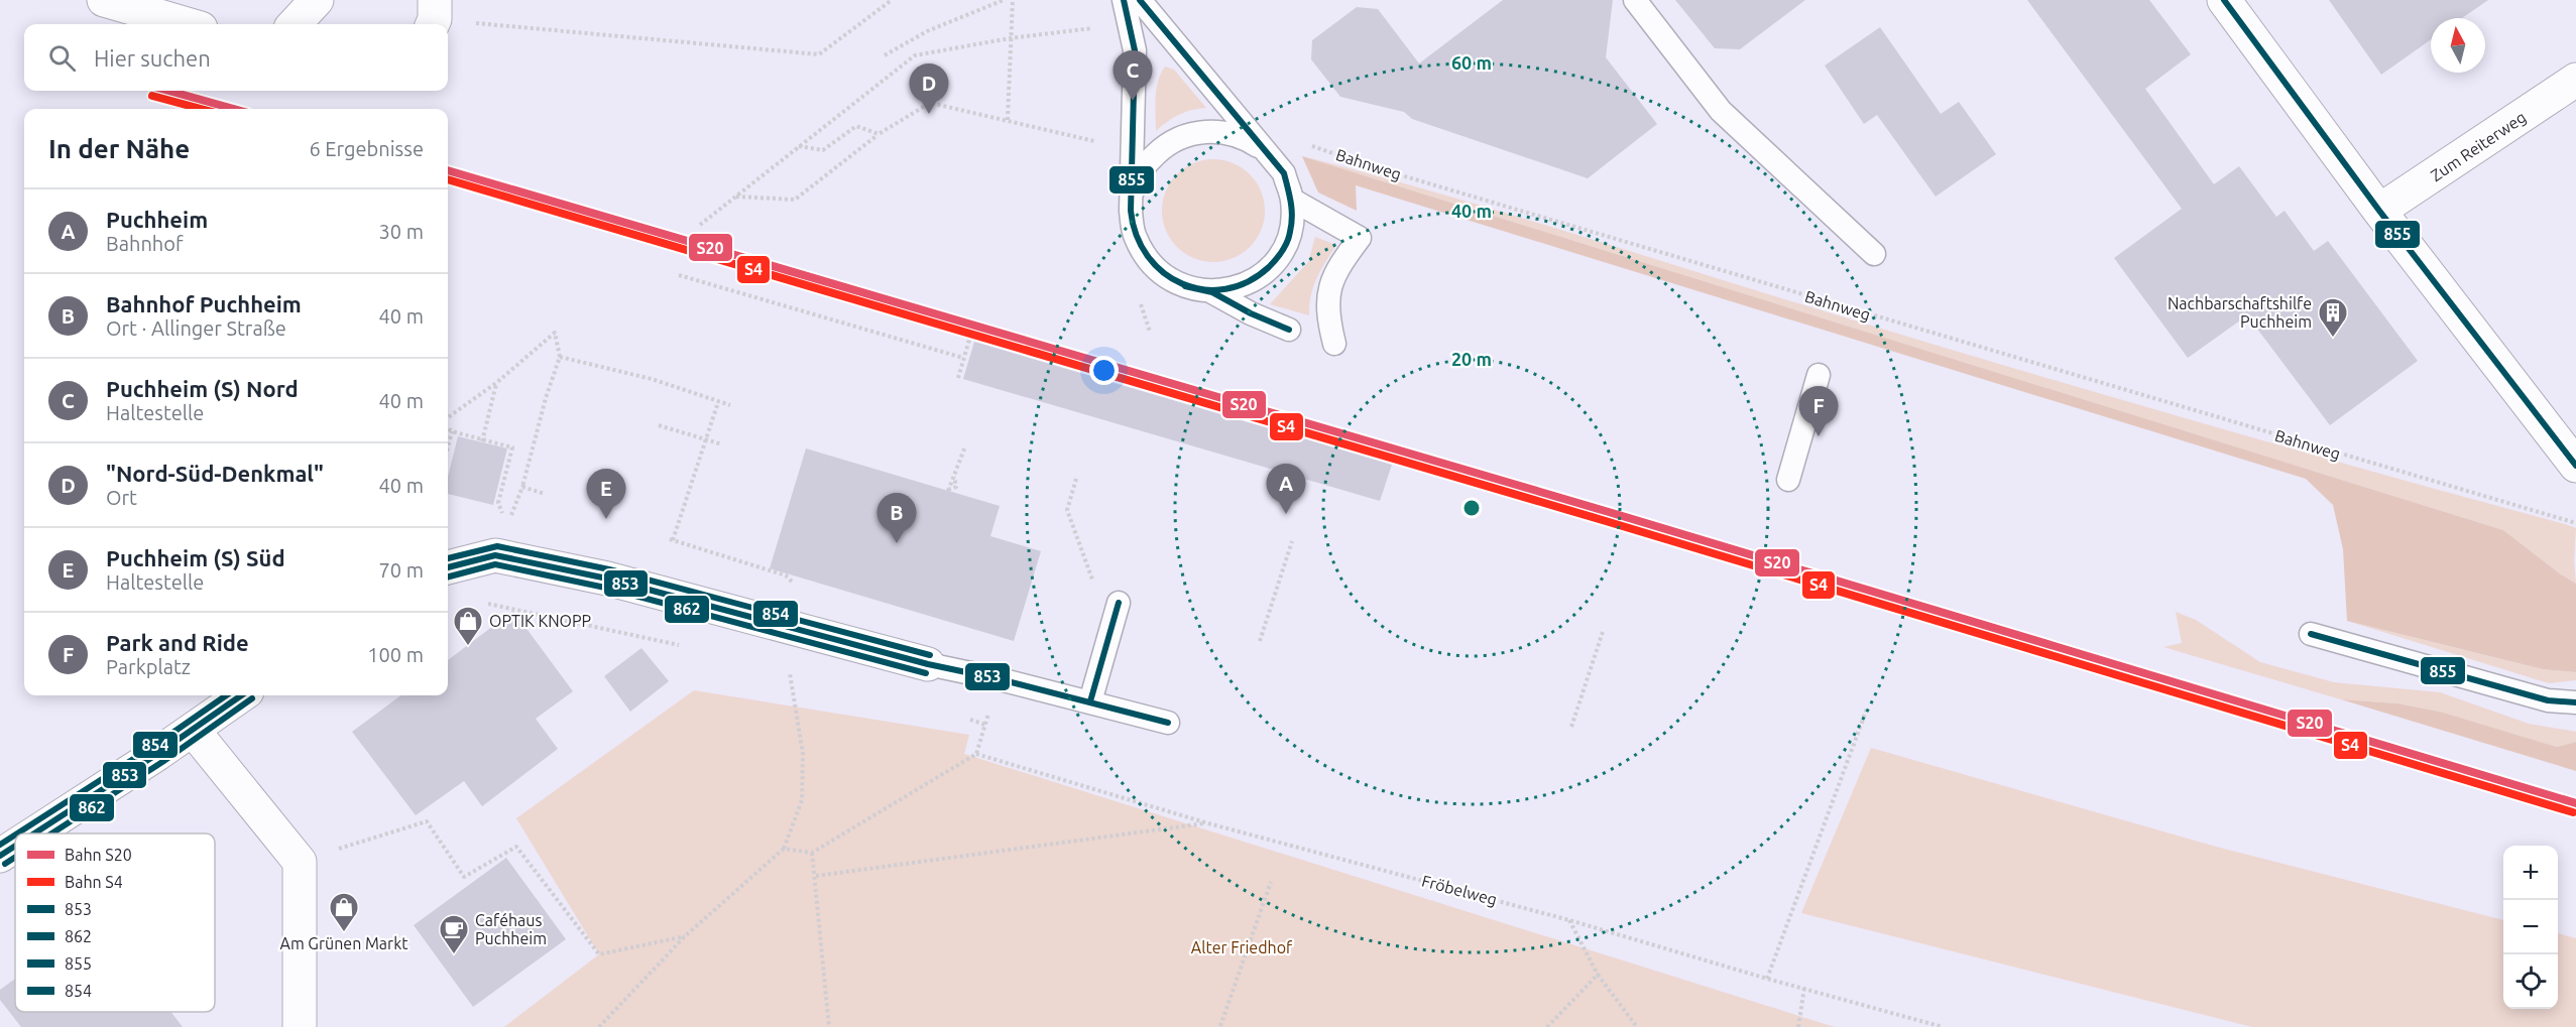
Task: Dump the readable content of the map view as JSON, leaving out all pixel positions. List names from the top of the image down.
{
  "streets": {
    "street": ["Zum Reiterweg"],
    "path": ["Bahnweg", "Fröbelweg"]
  },
  "parks": ["Alter Friedhof"],
  "places": {
    "building": ["Nachbarschaftshilfe Puchheim"],
    "shop": ["OPTIK KNOPP", "Am Grünen Markt"],
    "cafe": ["Caféhaus Puchheim"]
  },
  "lines": [
    "transit line 855",
    "rail line S20",
    "rail line S4",
    "transit line 854",
    "transit line 853",
    "transit line 862"
  ],
  "legend": [
    "Bahn S20",
    "Bahn S4",
    "853",
    "862",
    "855",
    "854"
  ],
  "north": "top",
  "page": {
    "search": "Hier suchen",
    "pins": [
      "C",
      "D",
      "F",
      "A",
      "E",
      "B"
    ],
    "heading": ["In der Nähe", "6 Ergebnisse"],
    "list": [
      {
        "mark": "A",
        "name": "Puchheim",
        "note": "Bahnhof",
        "value": "30 m"
      },
      {
        "mark": "B",
        "name": "Bahnhof Puchheim",
        "note": "Ort · Allinger Straße",
        "value": "40 m"
      },
      {
        "mark": "C",
        "name": "Puchheim (S) Nord",
        "note": "Haltestelle",
        "value": "40 m"
      },
      {
        "mark": "D",
        "name": "\"Nord-Süd-Denkmal\"",
        "note": "Ort",
        "value": "40 m"
      },
      {
        "mark": "E",
        "name": "Puchheim (S) Süd",
        "note": "Haltestelle",
        "value": "70 m"
      },
      {
        "mark": "F",
        "name": "Park and Ride",
        "note": "Parkplatz",
        "value": "100 m"
      }
    ],
    "map_buttons": ["+", "−"]
  },
  "rings": ["60 m", "40 m", "20 m"]
}
